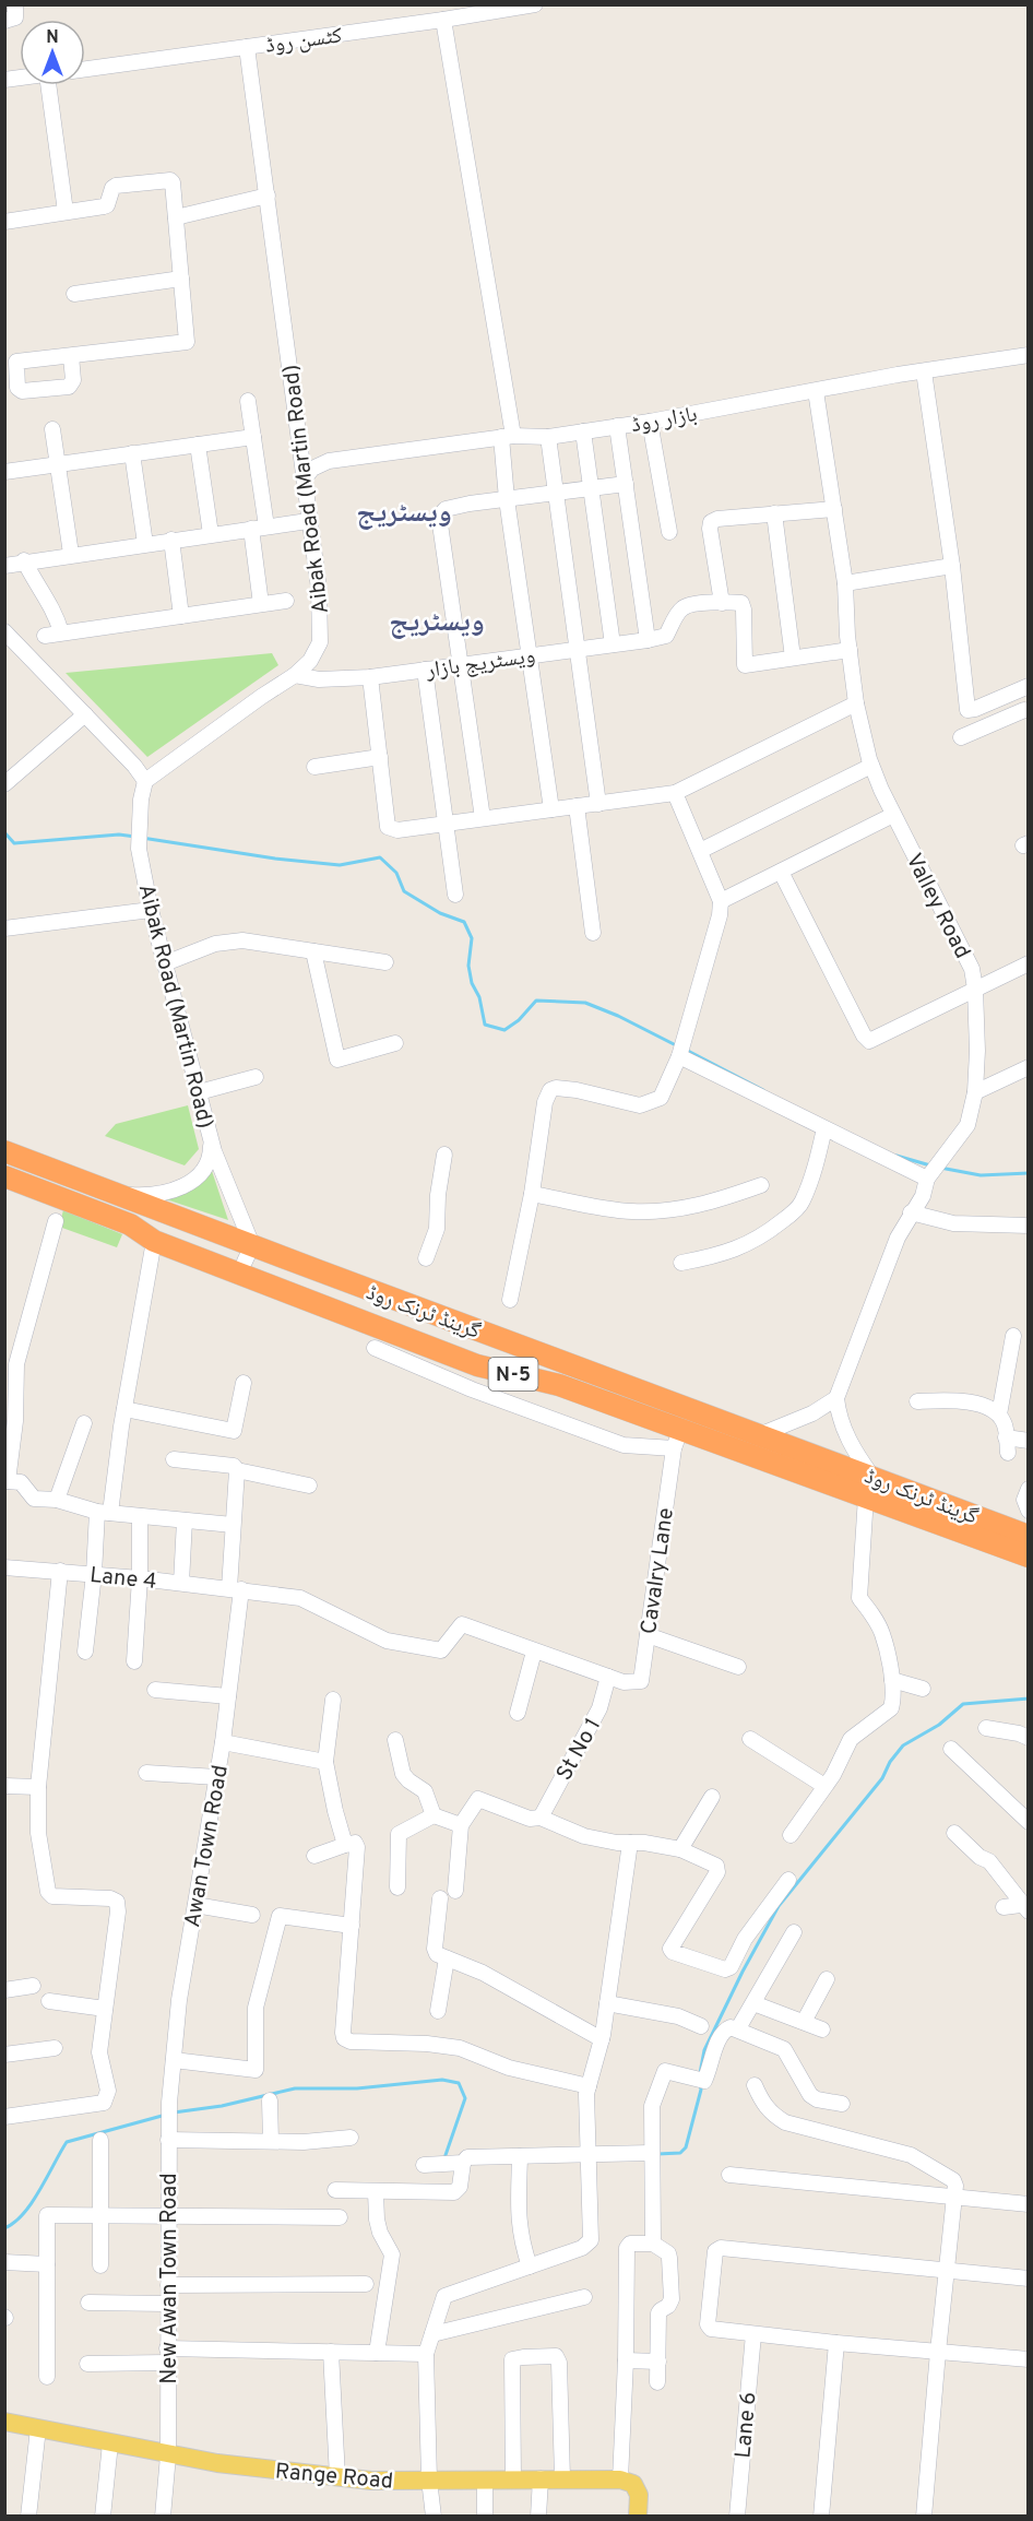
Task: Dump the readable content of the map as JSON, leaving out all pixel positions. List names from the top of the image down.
{
  "streets": {
    "highway": ["گرینڈ ٹرنک روڈ", "N-5"],
    "main road": ["Range Road"],
    "street": [
      "کٹسن روڈ",
      "بازار روڈ",
      "Aibak Road (Martin Road)",
      "ویسٹریج بازار",
      "Valley Road",
      "Cavalry Lane",
      "Lane 4",
      "St No 1",
      "Awan Town Road",
      "New Awan Town Road",
      "Lane 6"
    ]
  },
  "crossings": [
    ["کٹسن روڈ", "Aibak Road (Martin Road)"],
    ["بازار روڈ", "Aibak Road (Martin Road)"],
    ["بازار روڈ", "Valley Road"],
    ["Aibak Road (Martin Road)", "ویسٹریج بازار"],
    ["Aibak Road (Martin Road)", "گرینڈ ٹرنک روڈ"],
    ["گرینڈ ٹرنک روڈ", "Cavalry Lane"],
    ["Cavalry Lane", "St No 1"],
    ["Lane 4", "Awan Town Road"],
    ["Awan Town Road", "New Awan Town Road"],
    ["New Awan Town Road", "Range Road"]
  ],
  "districts": ["ویسٹریج", "ویسٹریج"],
  "north": "top"
}
